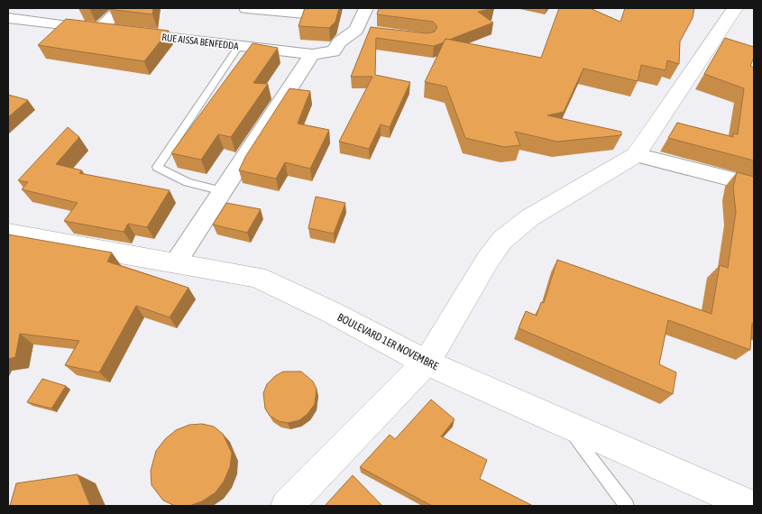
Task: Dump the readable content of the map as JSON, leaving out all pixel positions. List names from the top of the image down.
{
  "streets": {
    "main road": ["BOULEVARD 1ER NOVEMBRE"],
    "street": ["RUE AISSA BENFEDDA"]
  }
}
